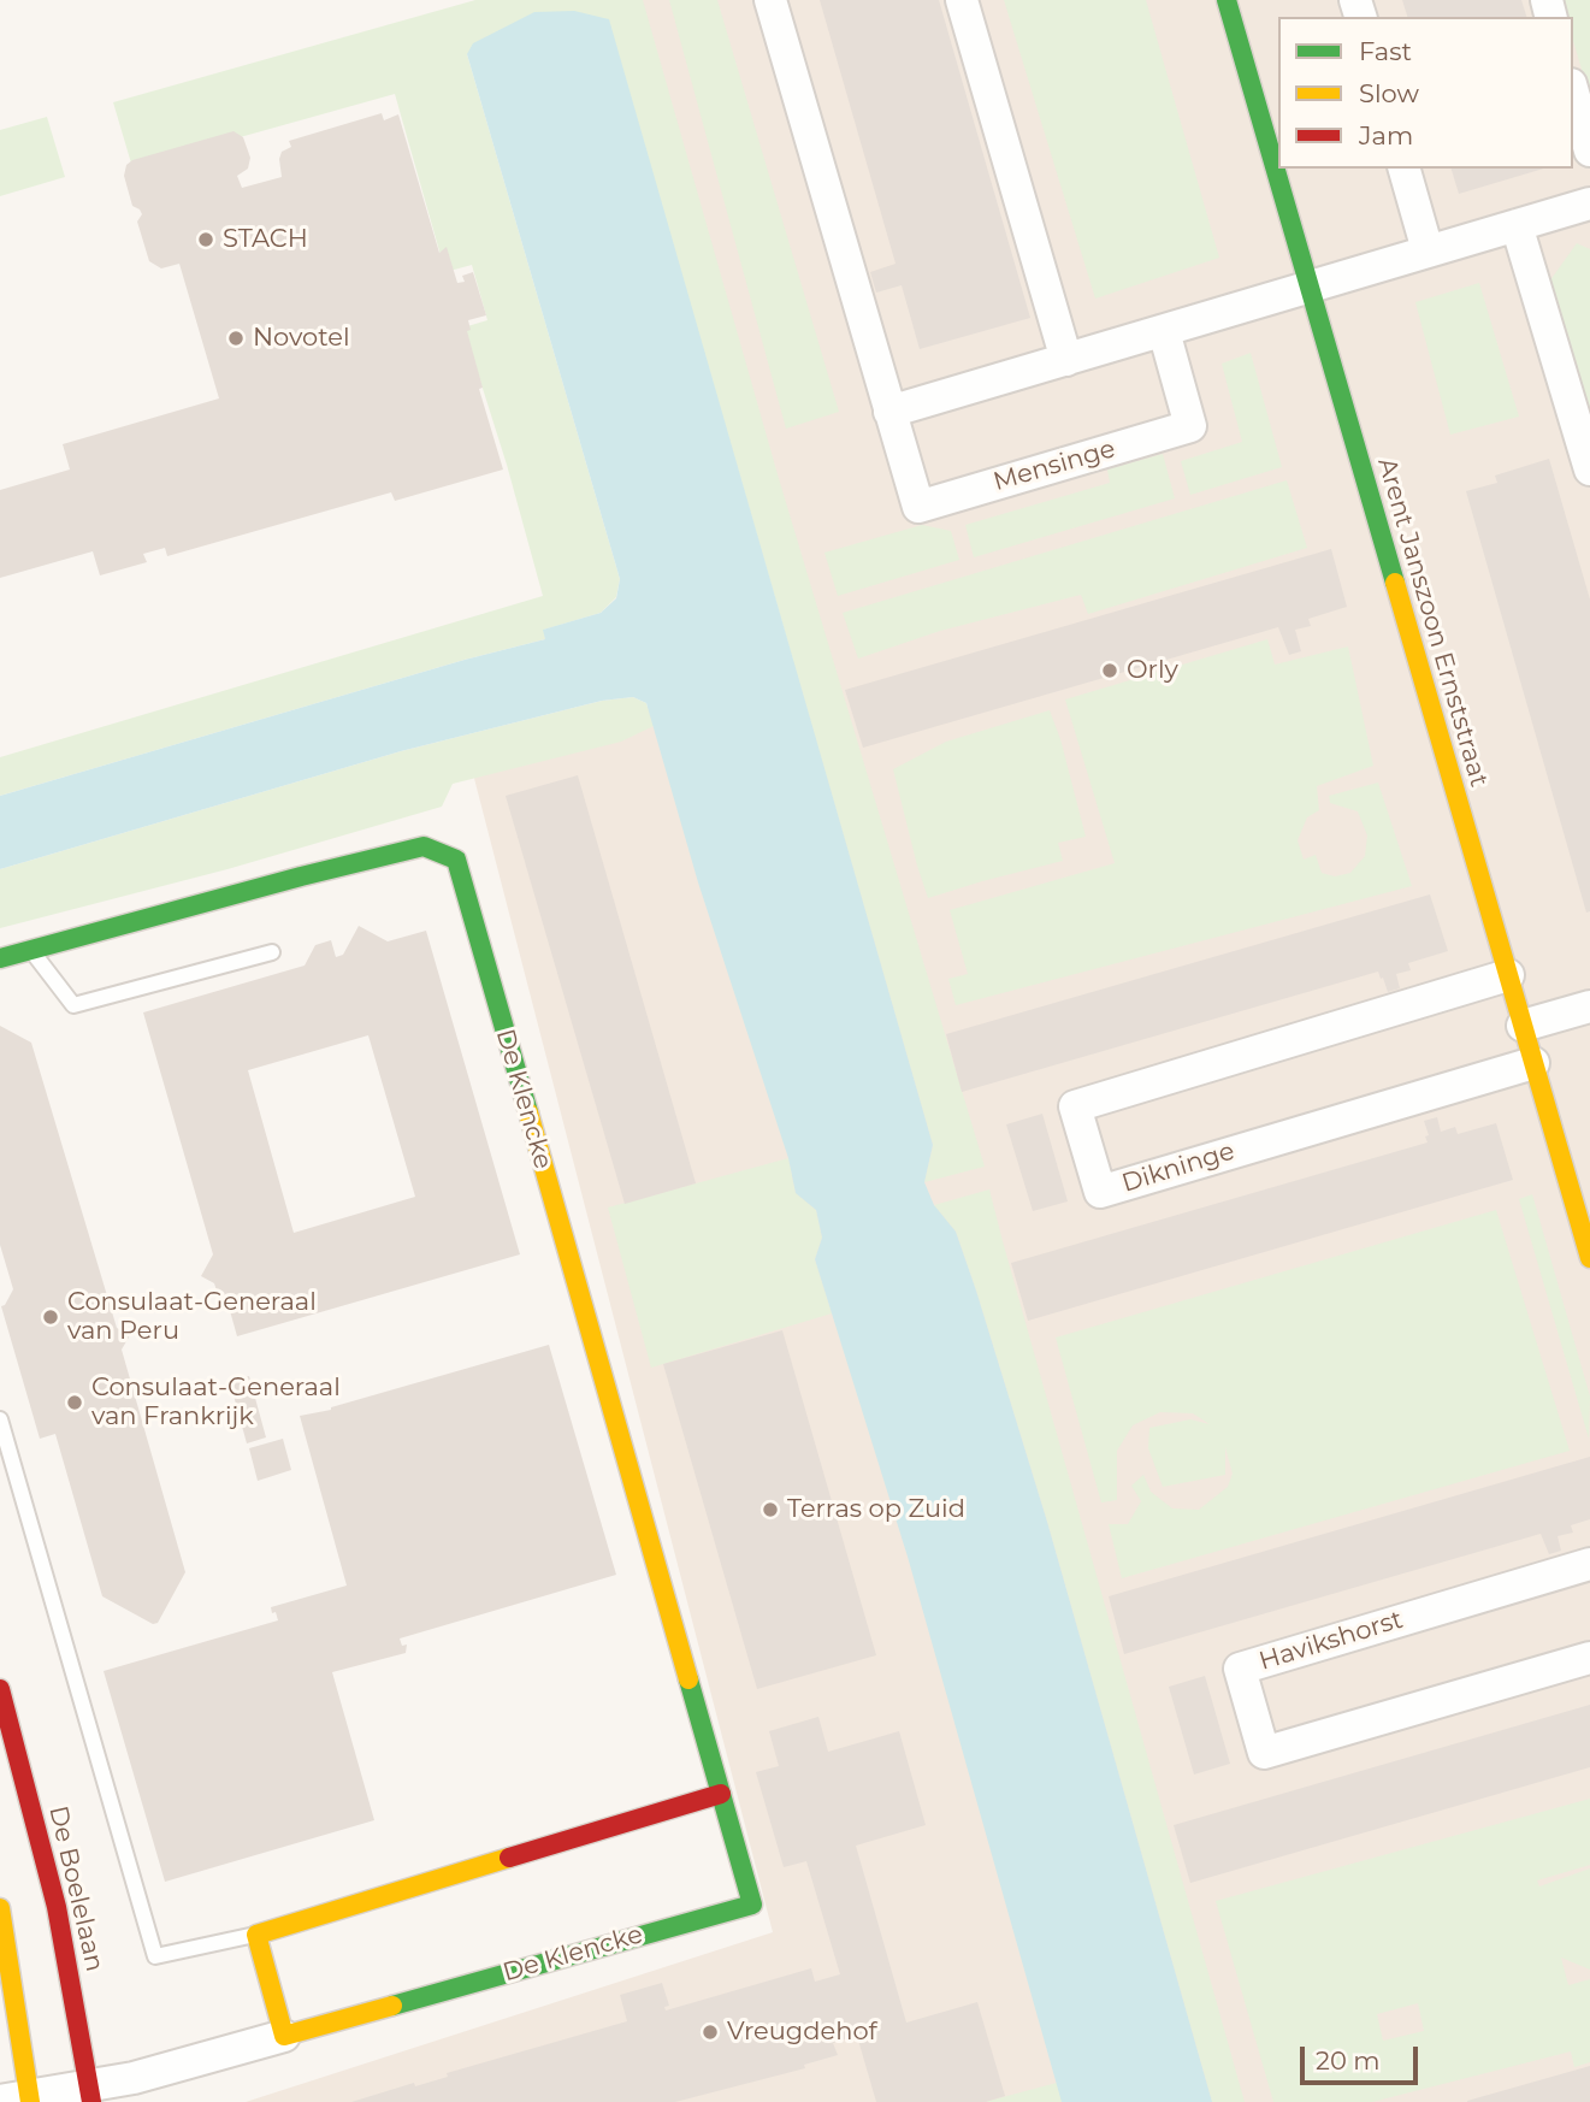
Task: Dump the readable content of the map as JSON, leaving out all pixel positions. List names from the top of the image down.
{
  "streets": {
    "street": [
      "Mensinge",
      "Arent Janszoon Ernststraat",
      "De Klencke",
      "Dikninge",
      "Havikshorst",
      "De Boelelaan"
    ]
  },
  "crossings": [
    ["Arent Janszoon Ernststraat", "Dikninge"],
    ["De Klencke", "De Boelelaan"]
  ],
  "places": [
    "STACH",
    "Novotel",
    "Orly",
    "Consulaat-Generaal van Peru",
    "Consulaat-Generaal van Frankrijk",
    "Terras op Zuid",
    "Vreugdehof"
  ],
  "legend": ["Fast", "Slow", "Jam"],
  "scale_bar": "20 m"
}
